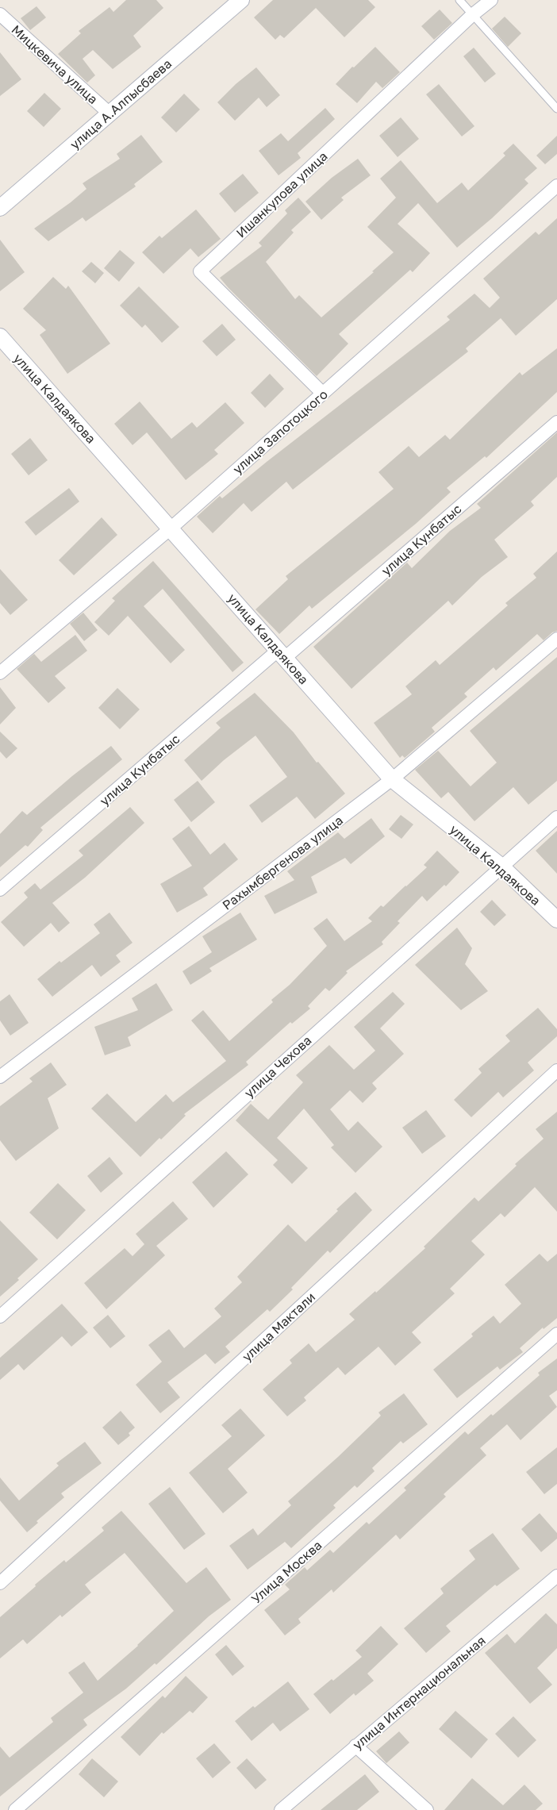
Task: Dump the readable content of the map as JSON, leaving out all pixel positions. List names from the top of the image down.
{
  "streets": {
    "street": [
      "Мицкевича улица",
      "улица А.Алпысбаева",
      "Ишанкулова улица",
      "улица Калдаякова",
      "улица Запотоцкого",
      "улица Кунбатыс",
      "Рахымбергенова улица",
      "улица Чехова",
      "улица Мактали",
      "Улица Москва",
      "улица Интернациональная"
    ]
  },
  "crossings": [
    ["Мицкевича улица", "улица А.Алпысбаева"],
    ["Ишанкулова улица", "улица Запотоцкого"],
    ["улица Калдаякова", "улица Запотоцкого"],
    ["улица Калдаякова", "улица Кунбатыс"],
    ["улица Калдаякова", "Рахымбергенова улица"],
    ["улица Калдаякова", "улица Чехова"]
  ]
}
